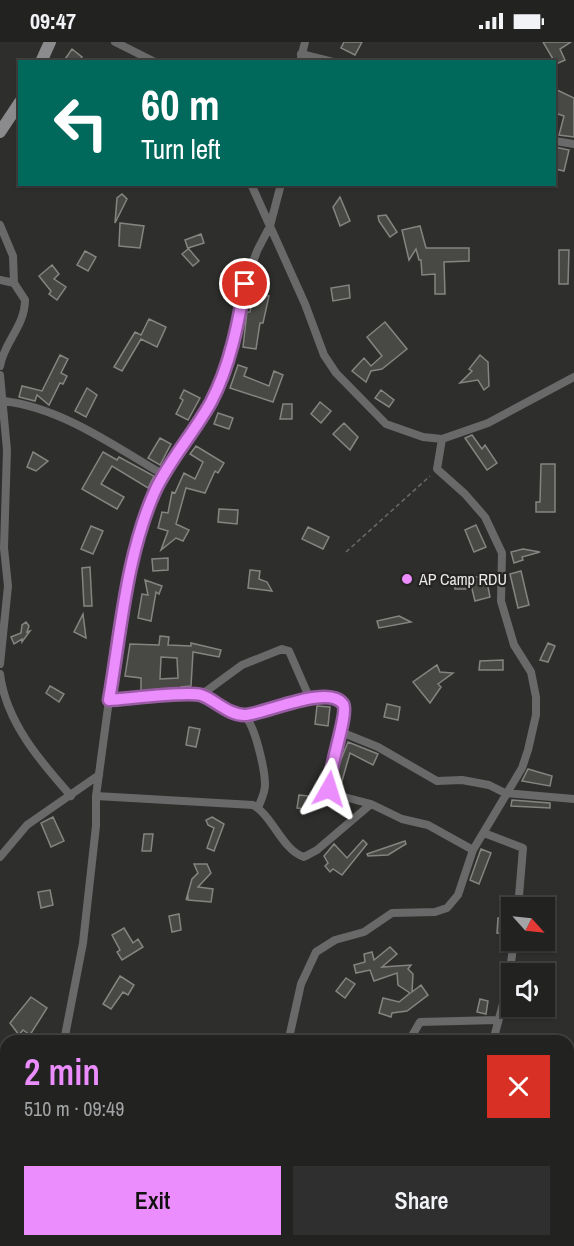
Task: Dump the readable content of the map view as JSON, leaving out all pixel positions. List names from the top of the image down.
{
  "places": ["AP Camp RDU"],
  "north": "bottom right",
  "page": {
    "status": "09:47",
    "turn": ["60 m", "Turn left"],
    "heading": ["2 min", "510 m · 09:49"],
    "buttons": ["Exit", "Share"]
  }
}
